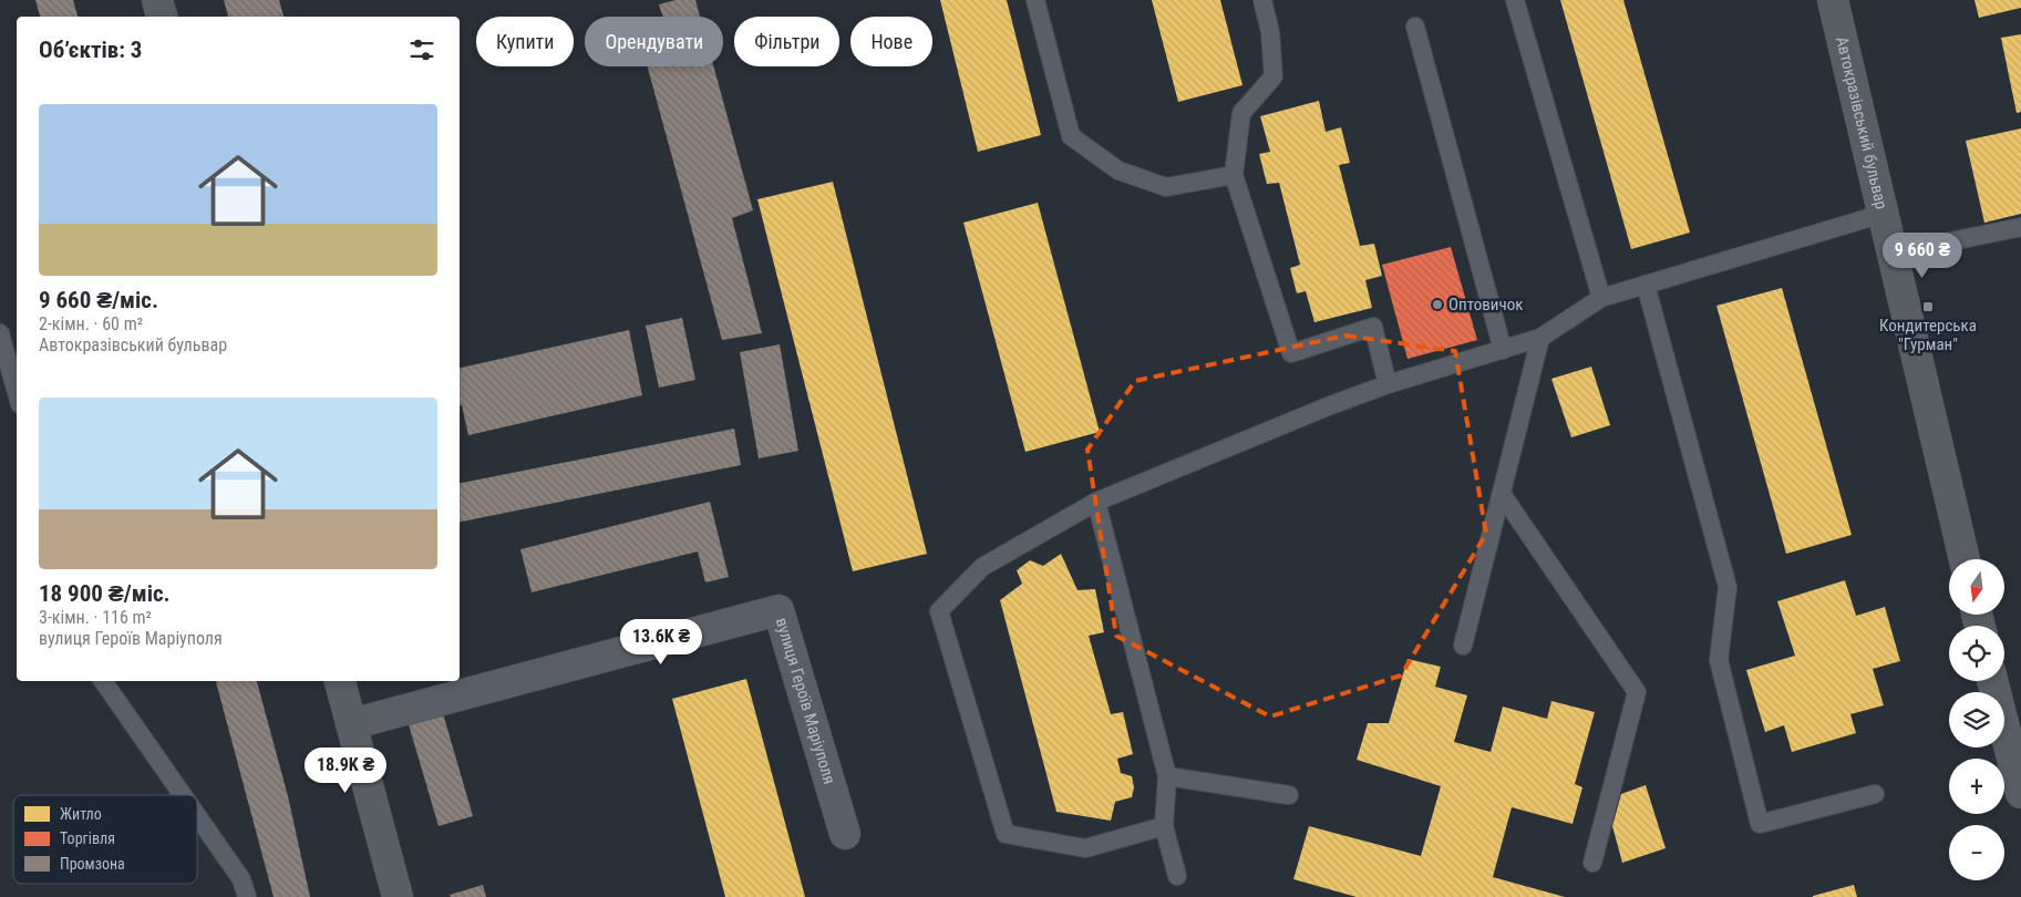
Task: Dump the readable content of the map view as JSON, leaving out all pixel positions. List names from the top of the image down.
{
  "streets": {
    "street": ["Автокразівський бульвар", "вулиця Героїв Маріуполя"]
  },
  "places": {
    "other": ["Оптовичок"],
    "transit": ["Кондитерська \"Гурман\""]
  },
  "legend": ["Житло", "Торгівля", "Промзона"],
  "north": "bottom",
  "page": {
    "chip": [
      "Купити",
      "Орендувати",
      "Фільтри",
      "Нове"
    ],
    "heading": "Об’єктів: 3",
    "list": [
      {
        "name": "9 660 ₴/міс.",
        "note": "2-кімн. · 60 m² · Автокразівський бульвар"
      },
      {
        "name": "18 900 ₴/міс.",
        "note": "3-кімн. · 116 m² · вулиця Героїв Маріуполя"
      }
    ],
    "price": ["9 660 ₴", "13.6K ₴", "18.9K ₴"],
    "map_buttons": ["+", "−"]
  }
}
